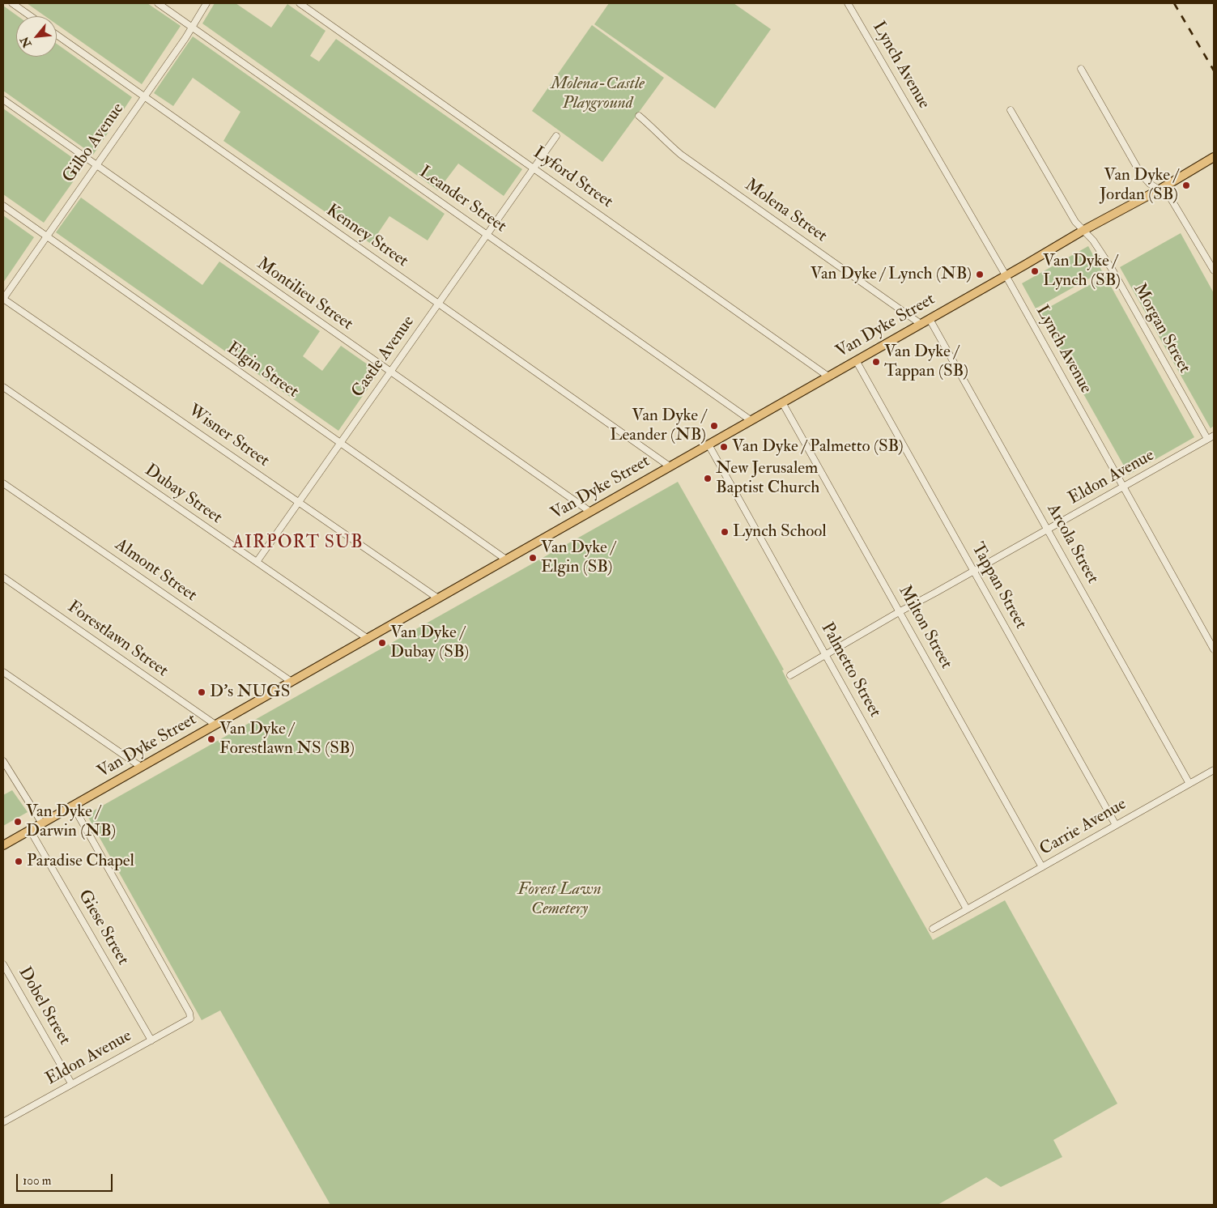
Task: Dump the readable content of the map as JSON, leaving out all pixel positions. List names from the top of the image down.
{
  "streets": {
    "main road": ["Van Dyke Street"],
    "street": [
      "Lynch Avenue",
      "Gilbo Avenue",
      "Lyford Street",
      "Leander Street",
      "Molena Street",
      "Kenney Street",
      "Montilieu Street",
      "Morgan Street",
      "Castle Avenue",
      "Elgin Street",
      "Wisner Street",
      "Eldon Avenue",
      "Dubay Street",
      "Arcola Street",
      "Almont Street",
      "Tappan Street",
      "Milton Street",
      "Forestlawn Street",
      "Palmetto Street",
      "Carrie Avenue",
      "Giese Street",
      "Dobel Street"
    ]
  },
  "crossings": [
    ["Lynch Avenue", "Van Dyke Street"],
    ["Lynch Avenue", "Eldon Avenue"],
    ["Gilbo Avenue", "Leander Street"],
    ["Gilbo Avenue", "Kenney Street"],
    ["Gilbo Avenue", "Montilieu Street"],
    ["Gilbo Avenue", "Elgin Street"],
    ["Gilbo Avenue", "Wisner Street"],
    ["Lyford Street", "Van Dyke Street"],
    ["Lyford Street", "Castle Avenue"],
    ["Leander Street", "Van Dyke Street"],
    ["Leander Street", "Castle Avenue"],
    ["Molena Street", "Van Dyke Street"],
    ["Kenney Street", "Van Dyke Street"],
    ["Kenney Street", "Castle Avenue"],
    ["Montilieu Street", "Van Dyke Street"],
    ["Montilieu Street", "Castle Avenue"],
    ["Van Dyke Street", "Morgan Street"],
    ["Van Dyke Street", "Elgin Street"],
    ["Van Dyke Street", "Wisner Street"],
    ["Van Dyke Street", "Eldon Avenue"],
    ["Van Dyke Street", "Dubay Street"],
    ["Van Dyke Street", "Arcola Street"],
    ["Van Dyke Street", "Almont Street"],
    ["Van Dyke Street", "Tappan Street"],
    ["Van Dyke Street", "Milton Street"],
    ["Van Dyke Street", "Forestlawn Street"],
    ["Van Dyke Street", "Palmetto Street"],
    ["Van Dyke Street", "Giese Street"],
    ["Morgan Street", "Eldon Avenue"],
    ["Castle Avenue", "Elgin Street"],
    ["Castle Avenue", "Wisner Street"],
    ["Castle Avenue", "Dubay Street"],
    ["Eldon Avenue", "Arcola Street"],
    ["Eldon Avenue", "Tappan Street"],
    ["Eldon Avenue", "Milton Street"],
    ["Eldon Avenue", "Palmetto Street"],
    ["Eldon Avenue", "Giese Street"],
    ["Eldon Avenue", "Dobel Street"],
    ["Arcola Street", "Carrie Avenue"],
    ["Tappan Street", "Carrie Avenue"],
    ["Milton Street", "Carrie Avenue"],
    ["Palmetto Street", "Carrie Avenue"]
  ],
  "districts": ["AIRPORT SUB"],
  "parks": ["Molena-Castle Playground", "Forest Lawn Cemetery"],
  "places": [
    "Van Dyke / Jordan (SB)",
    "Van Dyke / Lynch (SB)",
    "Van Dyke / Lynch (NB)",
    "Van Dyke / Tappan (SB)",
    "Van Dyke / Leander (NB)",
    "Van Dyke / Palmetto (SB)",
    "New Jerusalem Baptist Church",
    "Lynch School",
    "Van Dyke / Elgin (SB)",
    "Van Dyke / Dubay (SB)",
    "D's NUGS",
    "Van Dyke / Forestlawn NS (SB)",
    "Van Dyke / Darwin (NB)",
    "Paradise Chapel"
  ],
  "scale_bar": "100 m",
  "north": "bottom left"
}
